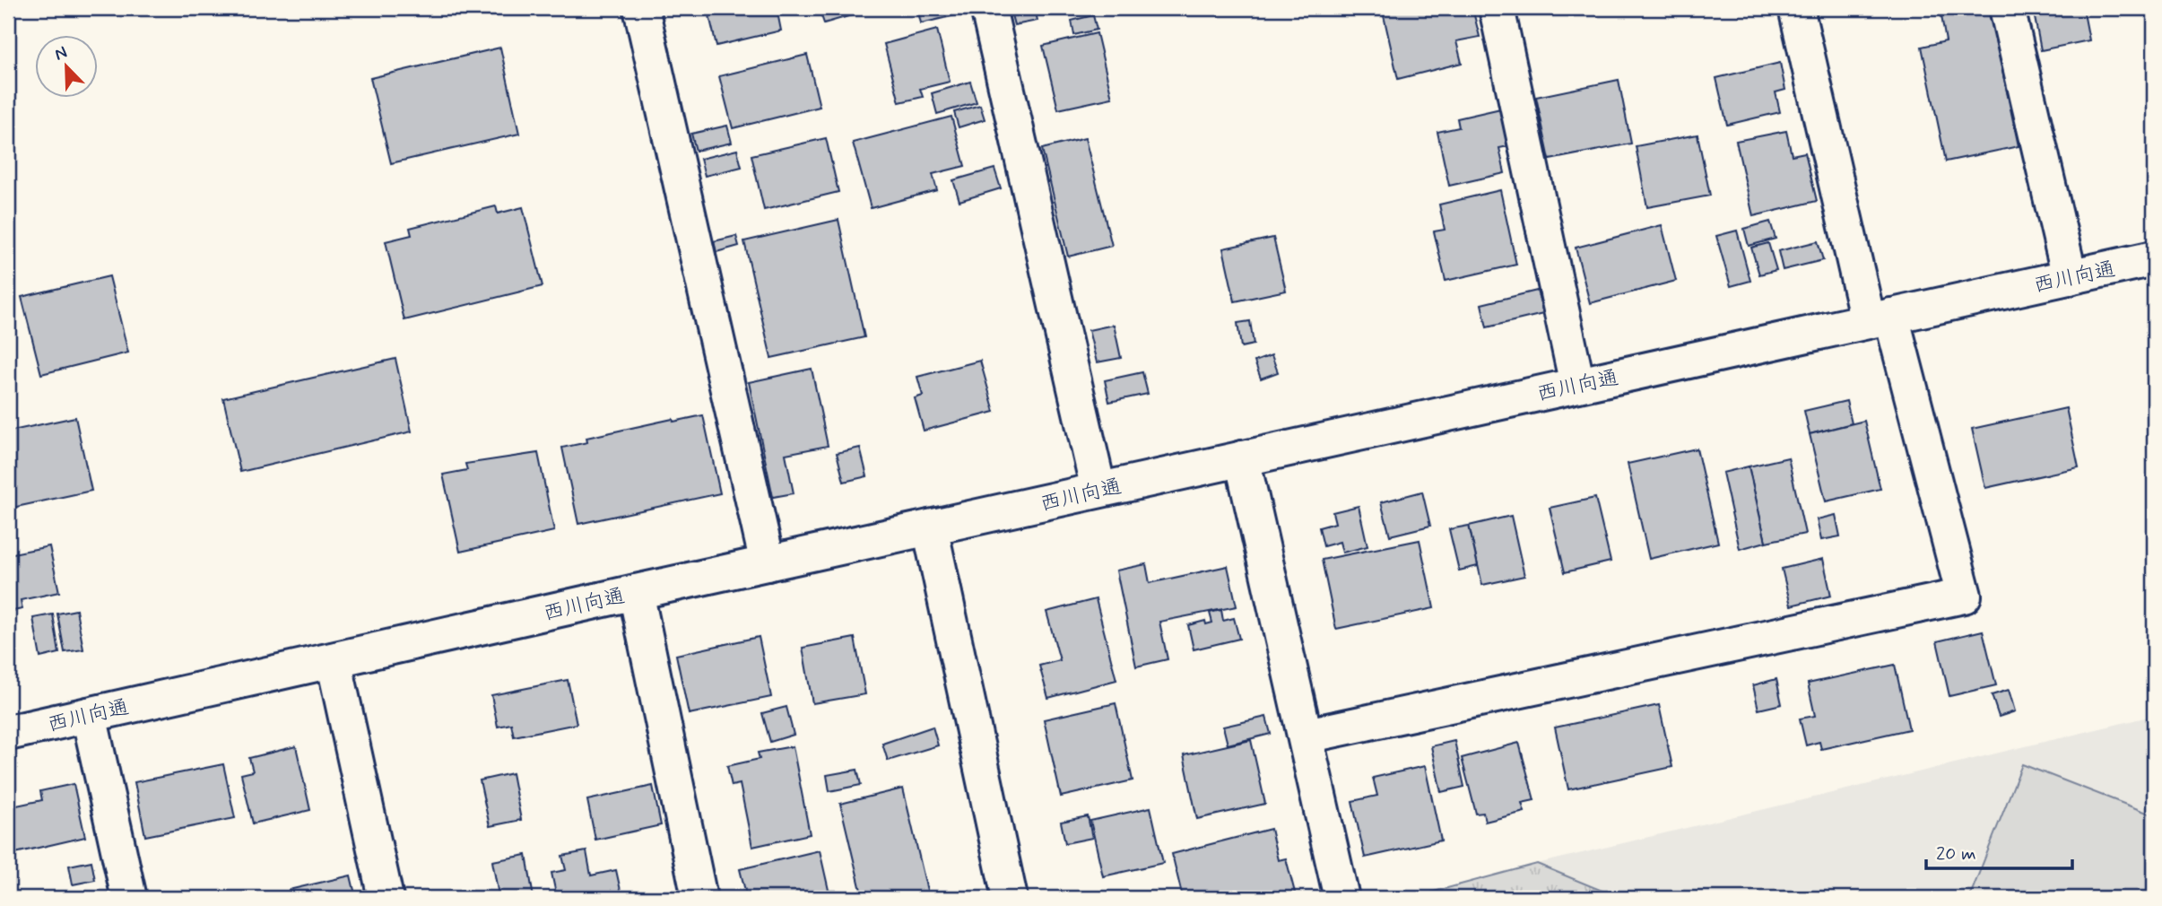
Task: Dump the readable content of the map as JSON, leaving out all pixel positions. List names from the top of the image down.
{
  "streets": {
    "street": ["西川向通"]
  },
  "scale_bar": "20 m",
  "north": "top left"
}
